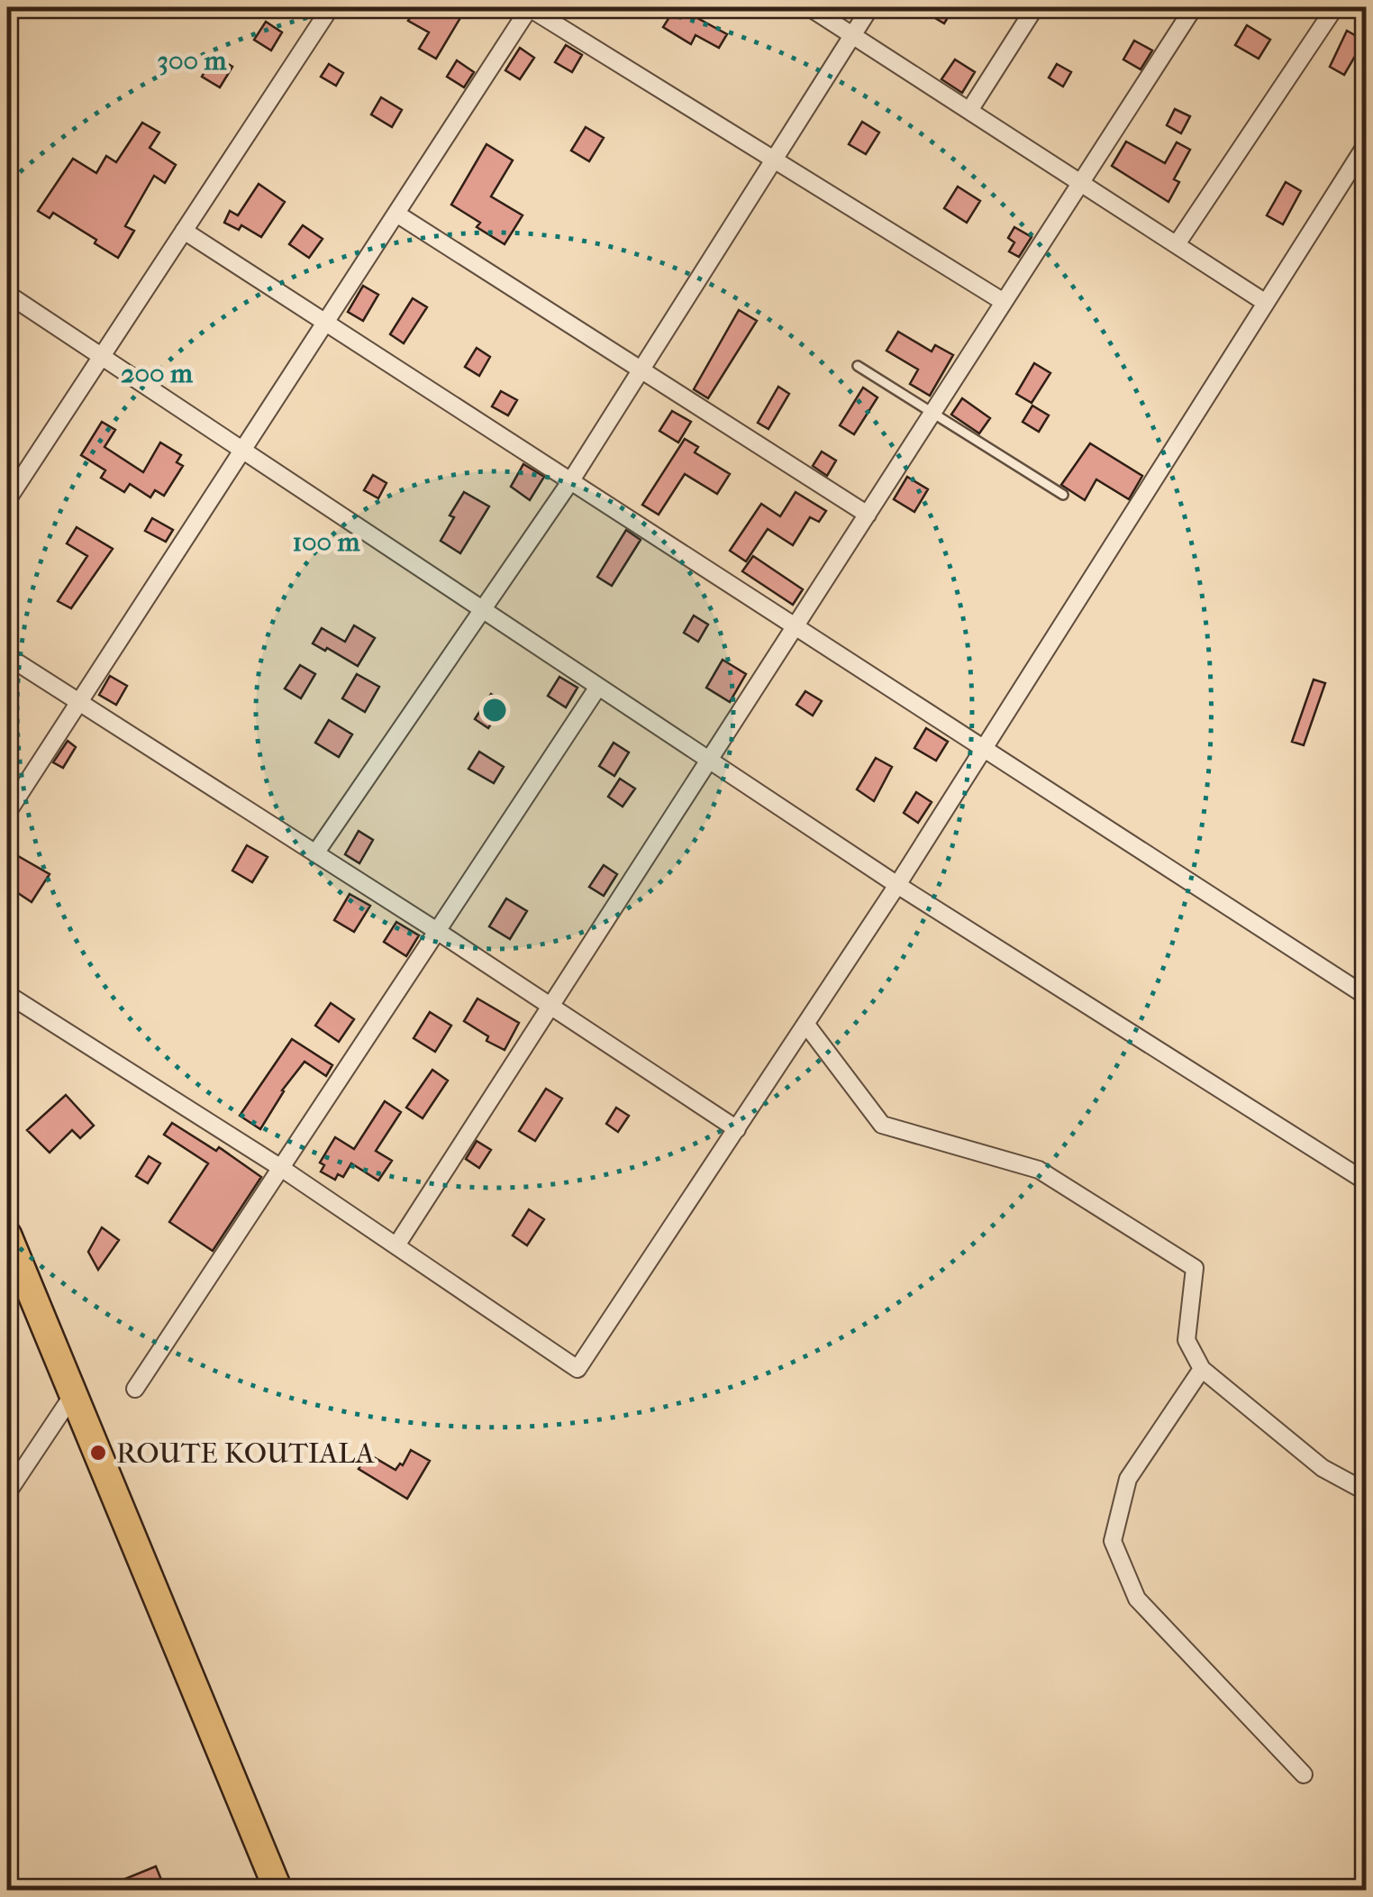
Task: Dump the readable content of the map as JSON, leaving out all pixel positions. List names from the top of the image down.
{
  "places": ["ROUTE KOUTIALA"],
  "rings": ["300 m", "200 m", "100 m"]
}
